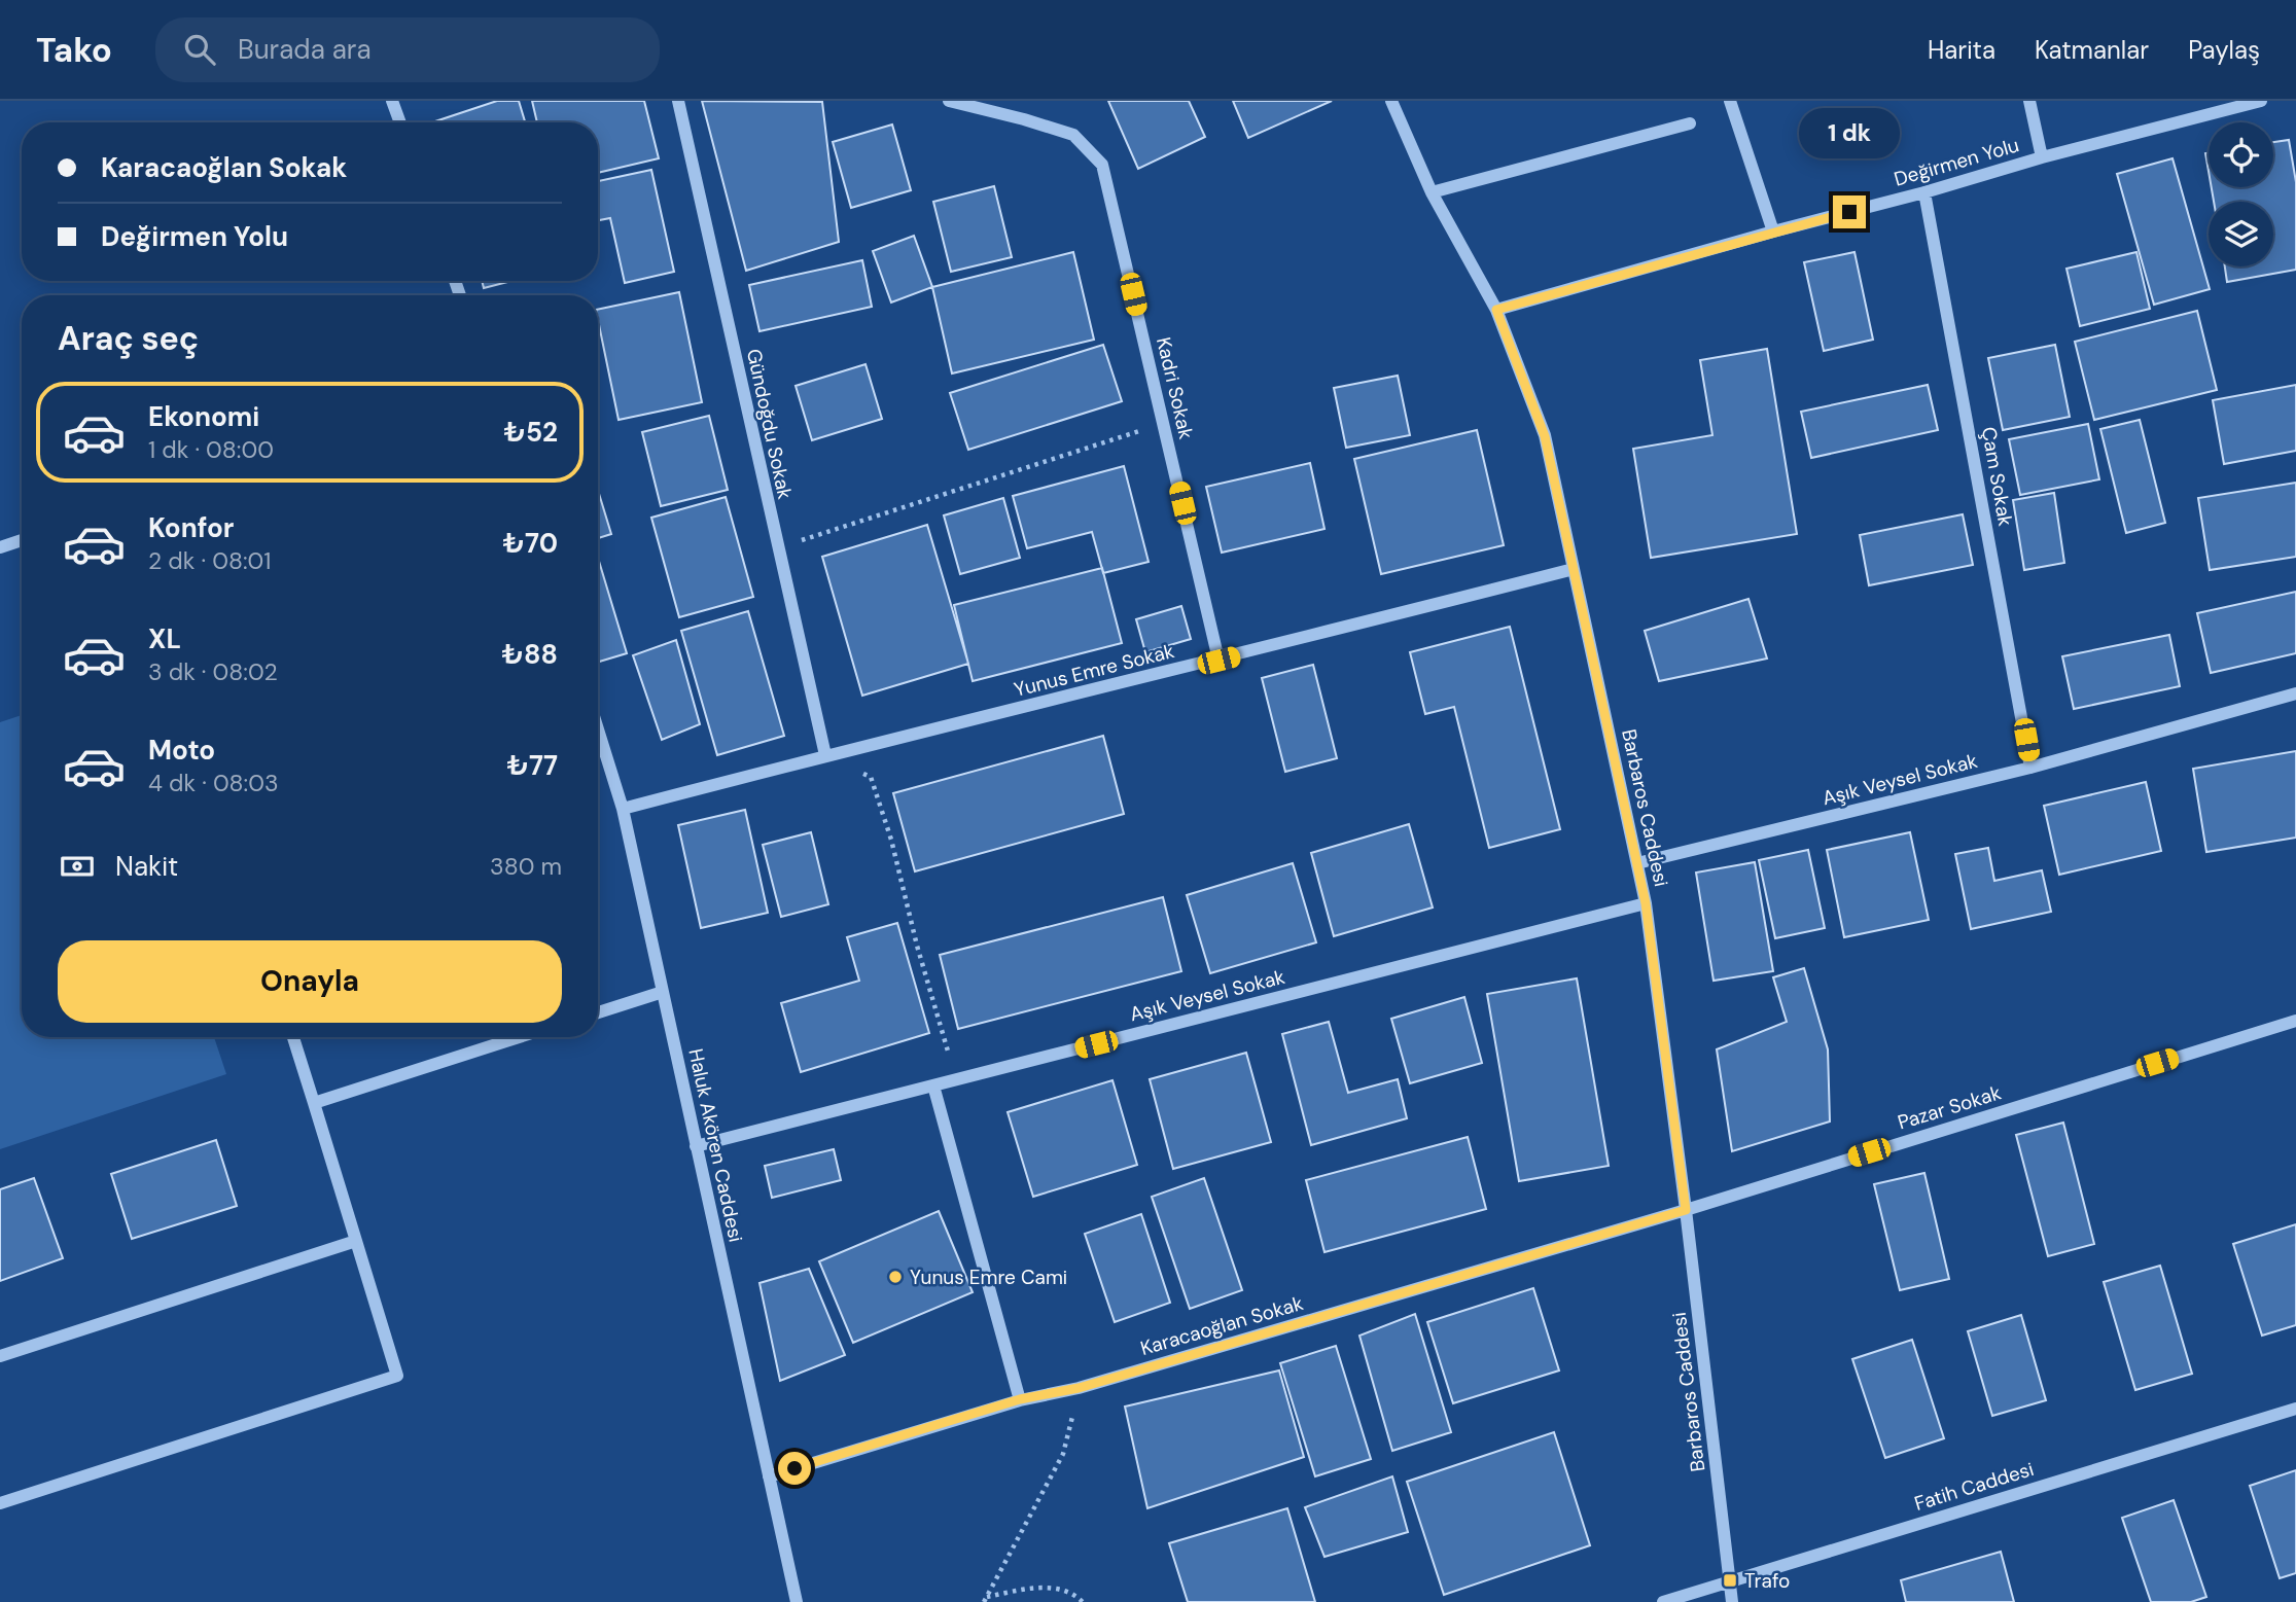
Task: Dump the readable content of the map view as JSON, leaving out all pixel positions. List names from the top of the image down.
{
  "streets": {
    "street": [
      "Değirmen Yolu",
      "Kadri Sokak",
      "Gündoğdu Sokak",
      "Çam Sokak",
      "Yunus Emre Sokak",
      "Aşık Veysel Sokak",
      "Barbaros Caddesi",
      "Pazar Sokak",
      "Haluk Akören Caddesi",
      "Karacaoğlan Sokak",
      "Fatih Caddesi"
    ]
  },
  "crossings": [
    ["Değirmen Yolu", "Çam Sokak"],
    ["Değirmen Yolu", "Barbaros Caddesi"],
    ["Kadri Sokak", "Yunus Emre Sokak"],
    ["Gündoğdu Sokak", "Yunus Emre Sokak"],
    ["Çam Sokak", "Aşık Veysel Sokak"],
    ["Yunus Emre Sokak", "Barbaros Caddesi"],
    ["Yunus Emre Sokak", "Haluk Akören Caddesi"],
    ["Aşık Veysel Sokak", "Barbaros Caddesi"],
    ["Aşık Veysel Sokak", "Haluk Akören Caddesi"],
    ["Barbaros Caddesi", "Pazar Sokak"],
    ["Barbaros Caddesi", "Karacaoğlan Sokak"],
    ["Barbaros Caddesi", "Fatih Caddesi"],
    ["Pazar Sokak", "Karacaoğlan Sokak"],
    ["Haluk Akören Caddesi", "Karacaoğlan Sokak"]
  ],
  "places": {
    "other": ["Yunus Emre Cami"],
    "transit": ["Trafo"]
  },
  "page": {
    "header": "Tako",
    "search": "Burada ara",
    "nav": ["Harita", "Katmanlar", "Paylaş"],
    "bubble": "1 dk",
    "banner": ["Karacaoğlan Sokak", "Değirmen Yolu"],
    "heading": "Araç seç",
    "list": [
      {
        "name": "Ekonomi",
        "note": "1 dk · 08:00",
        "value": "₺52"
      },
      {
        "name": "Konfor",
        "note": "2 dk · 08:01",
        "value": "₺70"
      },
      {
        "name": "XL",
        "note": "3 dk · 08:02",
        "value": "₺88"
      },
      {
        "name": "Moto",
        "note": "4 dk · 08:03",
        "value": "₺77"
      }
    ],
    "pay": ["Nakit", "380 m"],
    "buttons": "Onayla"
  }
}
